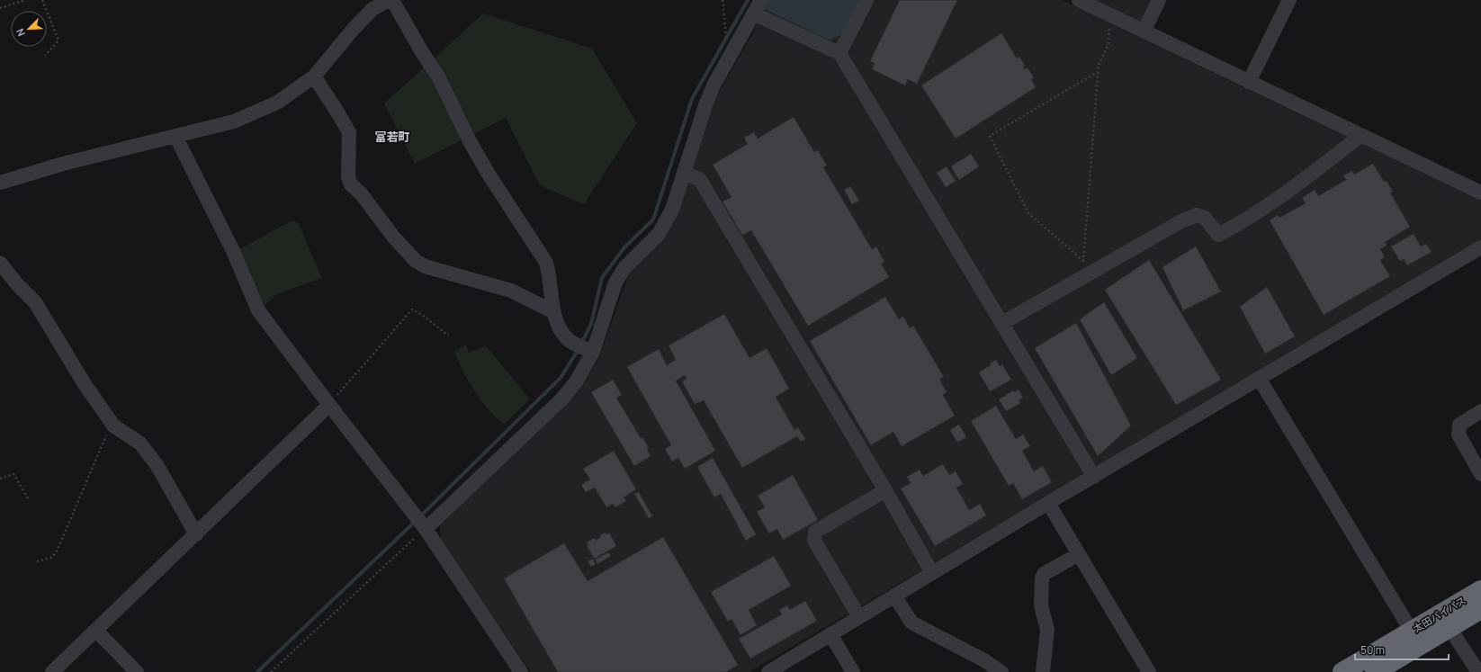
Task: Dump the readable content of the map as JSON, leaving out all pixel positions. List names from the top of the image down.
{
  "streets": {
    "highway": ["太田バイパス"]
  },
  "districts": ["富若町"],
  "scale_bar": "50 m",
  "north": "bottom left"
}
